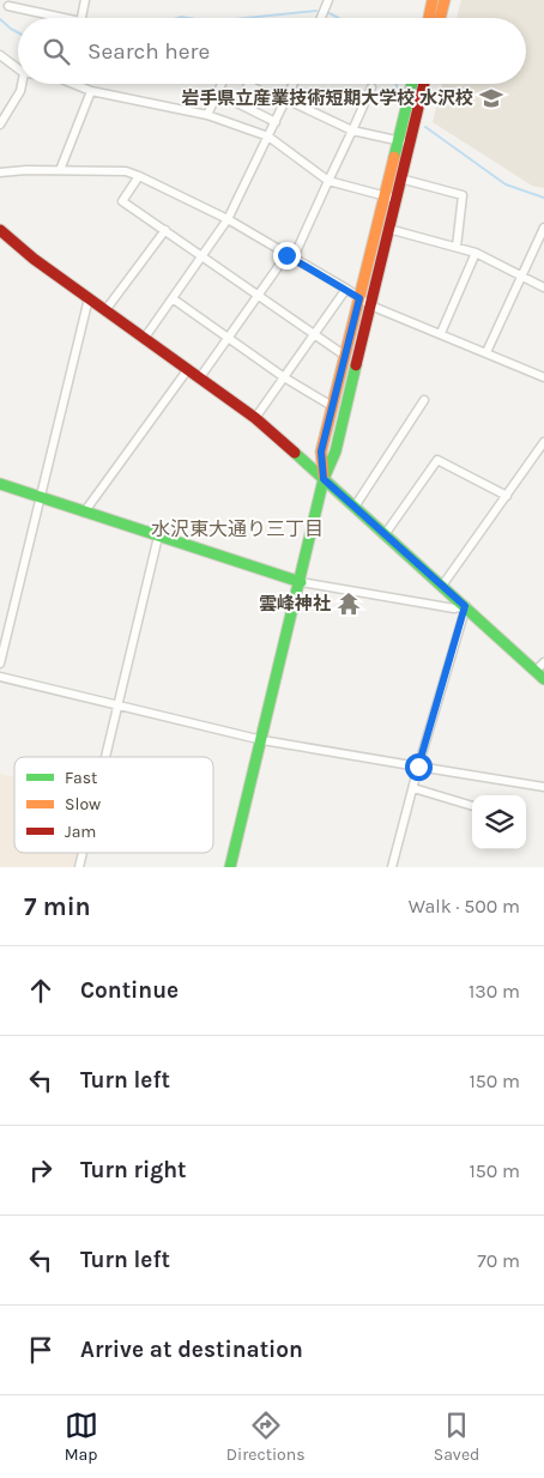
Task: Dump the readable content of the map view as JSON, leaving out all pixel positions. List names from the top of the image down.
{
  "districts": ["水沢東大通り三丁目"],
  "places": {
    "school or university": ["岩手県立産業技術短期大学校 水沢校"],
    "temple": ["雲峰神社"]
  },
  "legend": ["Fast", "Slow", "Jam"],
  "page": {
    "search": "Search here",
    "heading": ["7 min", "Walk · 500 m"],
    "list": [
      ["Continue", "130 m"],
      ["Turn left", "150 m"],
      ["Turn right", "150 m"],
      ["Turn left", "70 m"],
      "Arrive at destination"
    ],
    "nav": ["Map", "Directions", "Saved"]
  }
}
